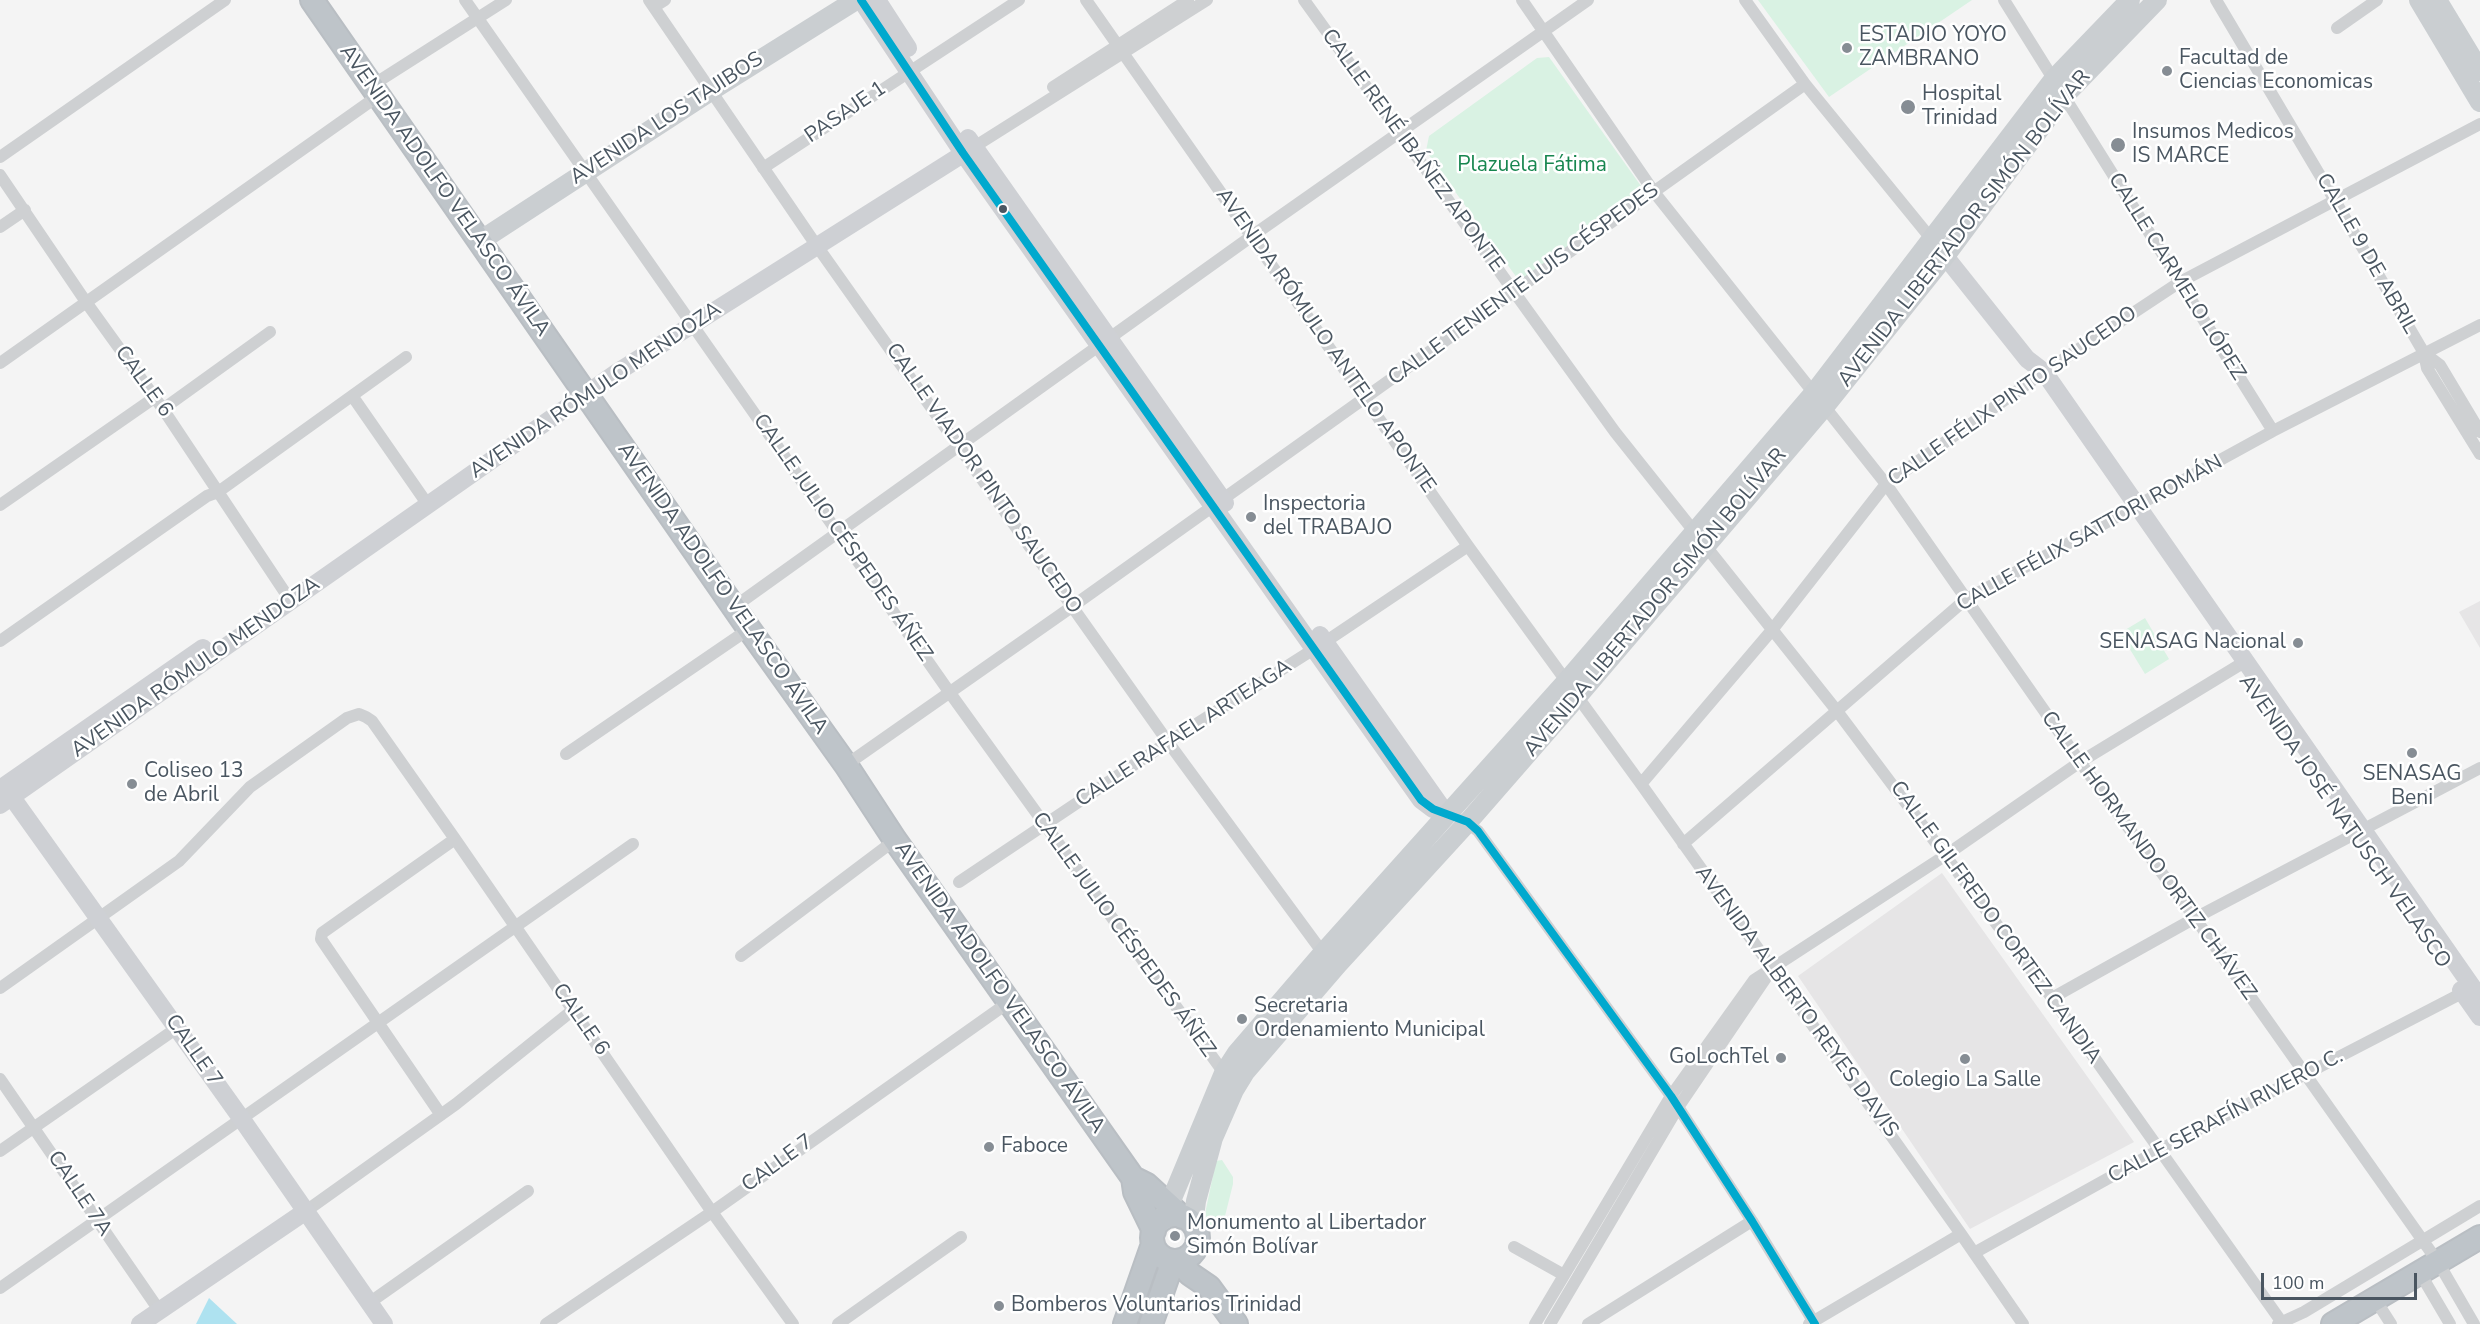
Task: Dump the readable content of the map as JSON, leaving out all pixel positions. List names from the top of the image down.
{
  "streets": {
    "highway": ["AVENIDA ADOLFO VELASCO ÁVILA"],
    "main road": ["AVENIDA LOS TAJIBOS", "AVENIDA LIBERTADOR SIMÓN BOLÍVAR"],
    "street": [
      "PASAJE 1",
      "CALLE RENÉ IBÁÑEZ APONTE",
      "CALLE 9 DE ABRIL",
      "CALLE CARMELO LÓPEZ",
      "CALLE TENIENTE LUIS CÉSPEDES",
      "AVENIDA RÓMULO ANTELO APONTE",
      "CALLE 6",
      "AVENIDA RÓMULO MENDOZA",
      "CALLE FÉLIX PINTO SAUCEDO",
      "CALLE VIADOR PINTO SAUCEDO",
      "CALLE FÉLIX SATTORI ROMÁN",
      "CALLE JULIO CÉSPEDES ÁÑEZ",
      "CALLE RAFAEL ARTEAGA",
      "AVENIDA JOSÉ NATUSCH VELASCO",
      "CALLE HORMANDO ORTIZ CHÁVEZ",
      "CALLE GILFREDO CORTEZ CANDIA",
      "AVENIDA ALBERTO REYES DAVIS",
      "CALLE 7",
      "CALLE SERAFÍN RIVERO C.",
      "CALLE 7A"
    ]
  },
  "crossings": [
    ["PASAJE 1", "CALLE VIADOR PINTO SAUCEDO"],
    ["AVENIDA LOS TAJIBOS", "AVENIDA ADOLFO VELASCO ÁVILA"],
    ["AVENIDA LOS TAJIBOS", "CALLE VIADOR PINTO SAUCEDO"],
    ["AVENIDA LOS TAJIBOS", "CALLE JULIO CÉSPEDES ÁÑEZ"],
    ["CALLE RENÉ IBÁÑEZ APONTE", "AVENIDA LIBERTADOR SIMÓN BOLÍVAR"],
    ["CALLE RENÉ IBÁÑEZ APONTE", "CALLE TENIENTE LUIS CÉSPEDES"],
    ["CALLE RENÉ IBÁÑEZ APONTE", "CALLE GILFREDO CORTEZ CANDIA"],
    ["AVENIDA ADOLFO VELASCO ÁVILA", "AVENIDA LIBERTADOR SIMÓN BOLÍVAR"],
    ["AVENIDA ADOLFO VELASCO ÁVILA", "CALLE TENIENTE LUIS CÉSPEDES"],
    ["AVENIDA ADOLFO VELASCO ÁVILA", "AVENIDA RÓMULO MENDOZA"],
    ["AVENIDA ADOLFO VELASCO ÁVILA", "CALLE 7"],
    ["AVENIDA LIBERTADOR SIMÓN BOLÍVAR", "CALLE CARMELO LÓPEZ"],
    ["AVENIDA LIBERTADOR SIMÓN BOLÍVAR", "AVENIDA RÓMULO ANTELO APONTE"],
    ["AVENIDA LIBERTADOR SIMÓN BOLÍVAR", "CALLE VIADOR PINTO SAUCEDO"],
    ["AVENIDA LIBERTADOR SIMÓN BOLÍVAR", "CALLE JULIO CÉSPEDES ÁÑEZ"],
    ["AVENIDA LIBERTADOR SIMÓN BOLÍVAR", "AVENIDA JOSÉ NATUSCH VELASCO"],
    ["AVENIDA LIBERTADOR SIMÓN BOLÍVAR", "CALLE HORMANDO ORTIZ CHÁVEZ"],
    ["AVENIDA LIBERTADOR SIMÓN BOLÍVAR", "CALLE GILFREDO CORTEZ CANDIA"],
    ["AVENIDA LIBERTADOR SIMÓN BOLÍVAR", "AVENIDA ALBERTO REYES DAVIS"],
    ["CALLE 9 DE ABRIL", "CALLE FÉLIX PINTO SAUCEDO"],
    ["CALLE 9 DE ABRIL", "CALLE FÉLIX SATTORI ROMÁN"],
    ["CALLE CARMELO LÓPEZ", "CALLE FÉLIX PINTO SAUCEDO"],
    ["CALLE CARMELO LÓPEZ", "CALLE FÉLIX SATTORI ROMÁN"],
    ["CALLE TENIENTE LUIS CÉSPEDES", "AVENIDA RÓMULO ANTELO APONTE"],
    ["CALLE TENIENTE LUIS CÉSPEDES", "CALLE VIADOR PINTO SAUCEDO"],
    ["CALLE TENIENTE LUIS CÉSPEDES", "CALLE JULIO CÉSPEDES ÁÑEZ"],
    ["CALLE TENIENTE LUIS CÉSPEDES", "CALLE HORMANDO ORTIZ CHÁVEZ"],
    ["AVENIDA RÓMULO ANTELO APONTE", "AVENIDA RÓMULO MENDOZA"],
    ["AVENIDA RÓMULO ANTELO APONTE", "CALLE RAFAEL ARTEAGA"],
    ["AVENIDA RÓMULO ANTELO APONTE", "AVENIDA ALBERTO REYES DAVIS"],
    ["CALLE 6", "AVENIDA RÓMULO MENDOZA"],
    ["CALLE 6", "CALLE 7"],
    ["AVENIDA RÓMULO MENDOZA", "CALLE VIADOR PINTO SAUCEDO"],
    ["AVENIDA RÓMULO MENDOZA", "CALLE JULIO CÉSPEDES ÁÑEZ"],
    ["AVENIDA RÓMULO MENDOZA", "CALLE 7"],
    ["CALLE FÉLIX PINTO SAUCEDO", "AVENIDA JOSÉ NATUSCH VELASCO"],
    ["CALLE FÉLIX PINTO SAUCEDO", "CALLE HORMANDO ORTIZ CHÁVEZ"],
    ["CALLE FÉLIX PINTO SAUCEDO", "CALLE GILFREDO CORTEZ CANDIA"],
    ["CALLE FÉLIX PINTO SAUCEDO", "AVENIDA ALBERTO REYES DAVIS"],
    ["CALLE VIADOR PINTO SAUCEDO", "CALLE RAFAEL ARTEAGA"],
    ["CALLE FÉLIX SATTORI ROMÁN", "AVENIDA JOSÉ NATUSCH VELASCO"],
    ["CALLE FÉLIX SATTORI ROMÁN", "CALLE HORMANDO ORTIZ CHÁVEZ"],
    ["CALLE FÉLIX SATTORI ROMÁN", "CALLE GILFREDO CORTEZ CANDIA"],
    ["CALLE FÉLIX SATTORI ROMÁN", "AVENIDA ALBERTO REYES DAVIS"],
    ["CALLE JULIO CÉSPEDES ÁÑEZ", "CALLE RAFAEL ARTEAGA"],
    ["AVENIDA JOSÉ NATUSCH VELASCO", "CALLE SERAFÍN RIVERO C."],
    ["CALLE HORMANDO ORTIZ CHÁVEZ", "CALLE SERAFÍN RIVERO C."],
    ["CALLE GILFREDO CORTEZ CANDIA", "CALLE SERAFÍN RIVERO C."],
    ["AVENIDA ALBERTO REYES DAVIS", "CALLE SERAFÍN RIVERO C."]
  ],
  "parks": ["Plazuela Fátima"],
  "places": [
    "ESTADIO YOYO ZAMBRANO",
    "Facultad de Ciencias Economicas",
    "Hospital Trinidad",
    "Insumos Medicos IS MARCE",
    "Inspectoria del TRABAJO",
    "SENASAG Nacional",
    "SENASAG Beni",
    "Coliseo 13 de Abril",
    "Secretaria Ordenamiento Municipal",
    "GoLochTel",
    "Colegio La Salle",
    "Faboce",
    "Monumento al Libertador Simón Bolívar",
    "Bomberos Voluntarios Trinidad"
  ],
  "scale_bar": "100 m"
}
